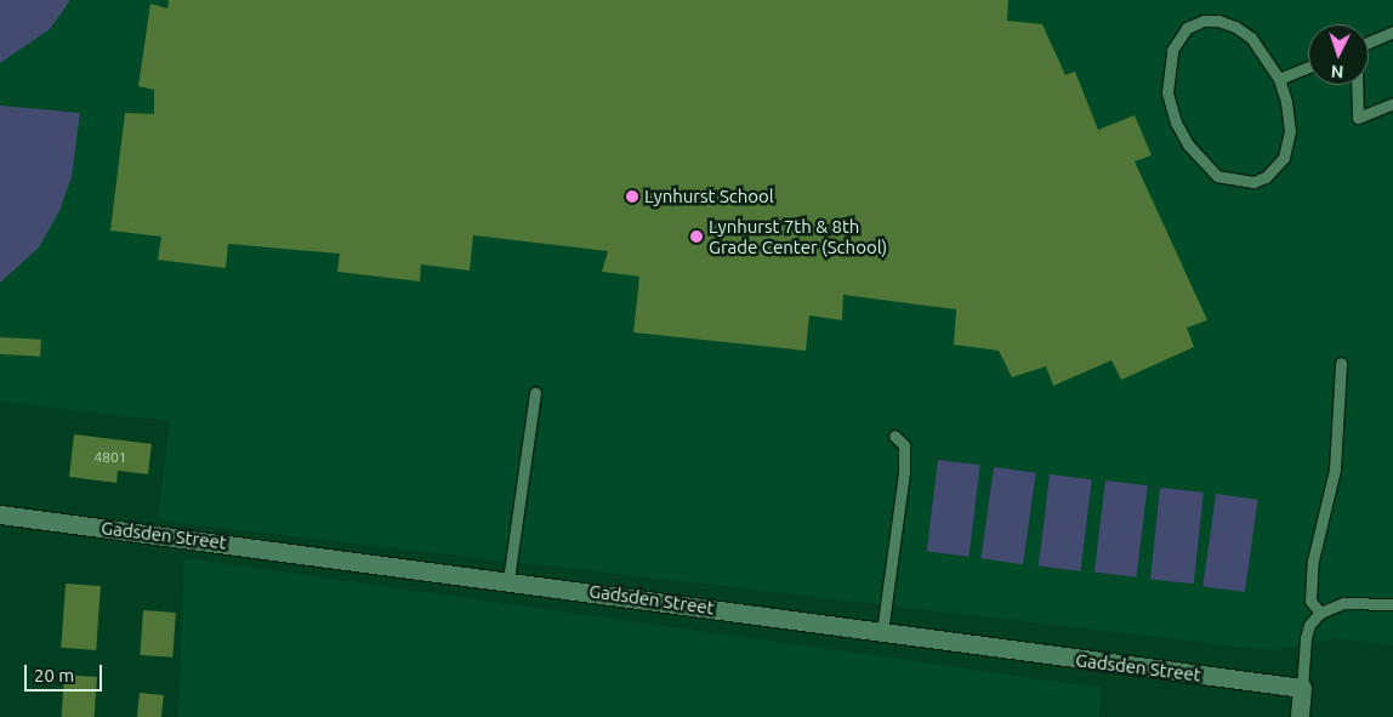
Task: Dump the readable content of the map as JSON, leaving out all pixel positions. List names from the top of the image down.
{
  "streets": {
    "street": ["Gadsden Street"]
  },
  "places": ["Lynhurst School", "Lynhurst 7th & 8th Grade Center (School)"],
  "house_numbers": ["4801"],
  "scale_bar": "20 m",
  "north": "bottom"
}
